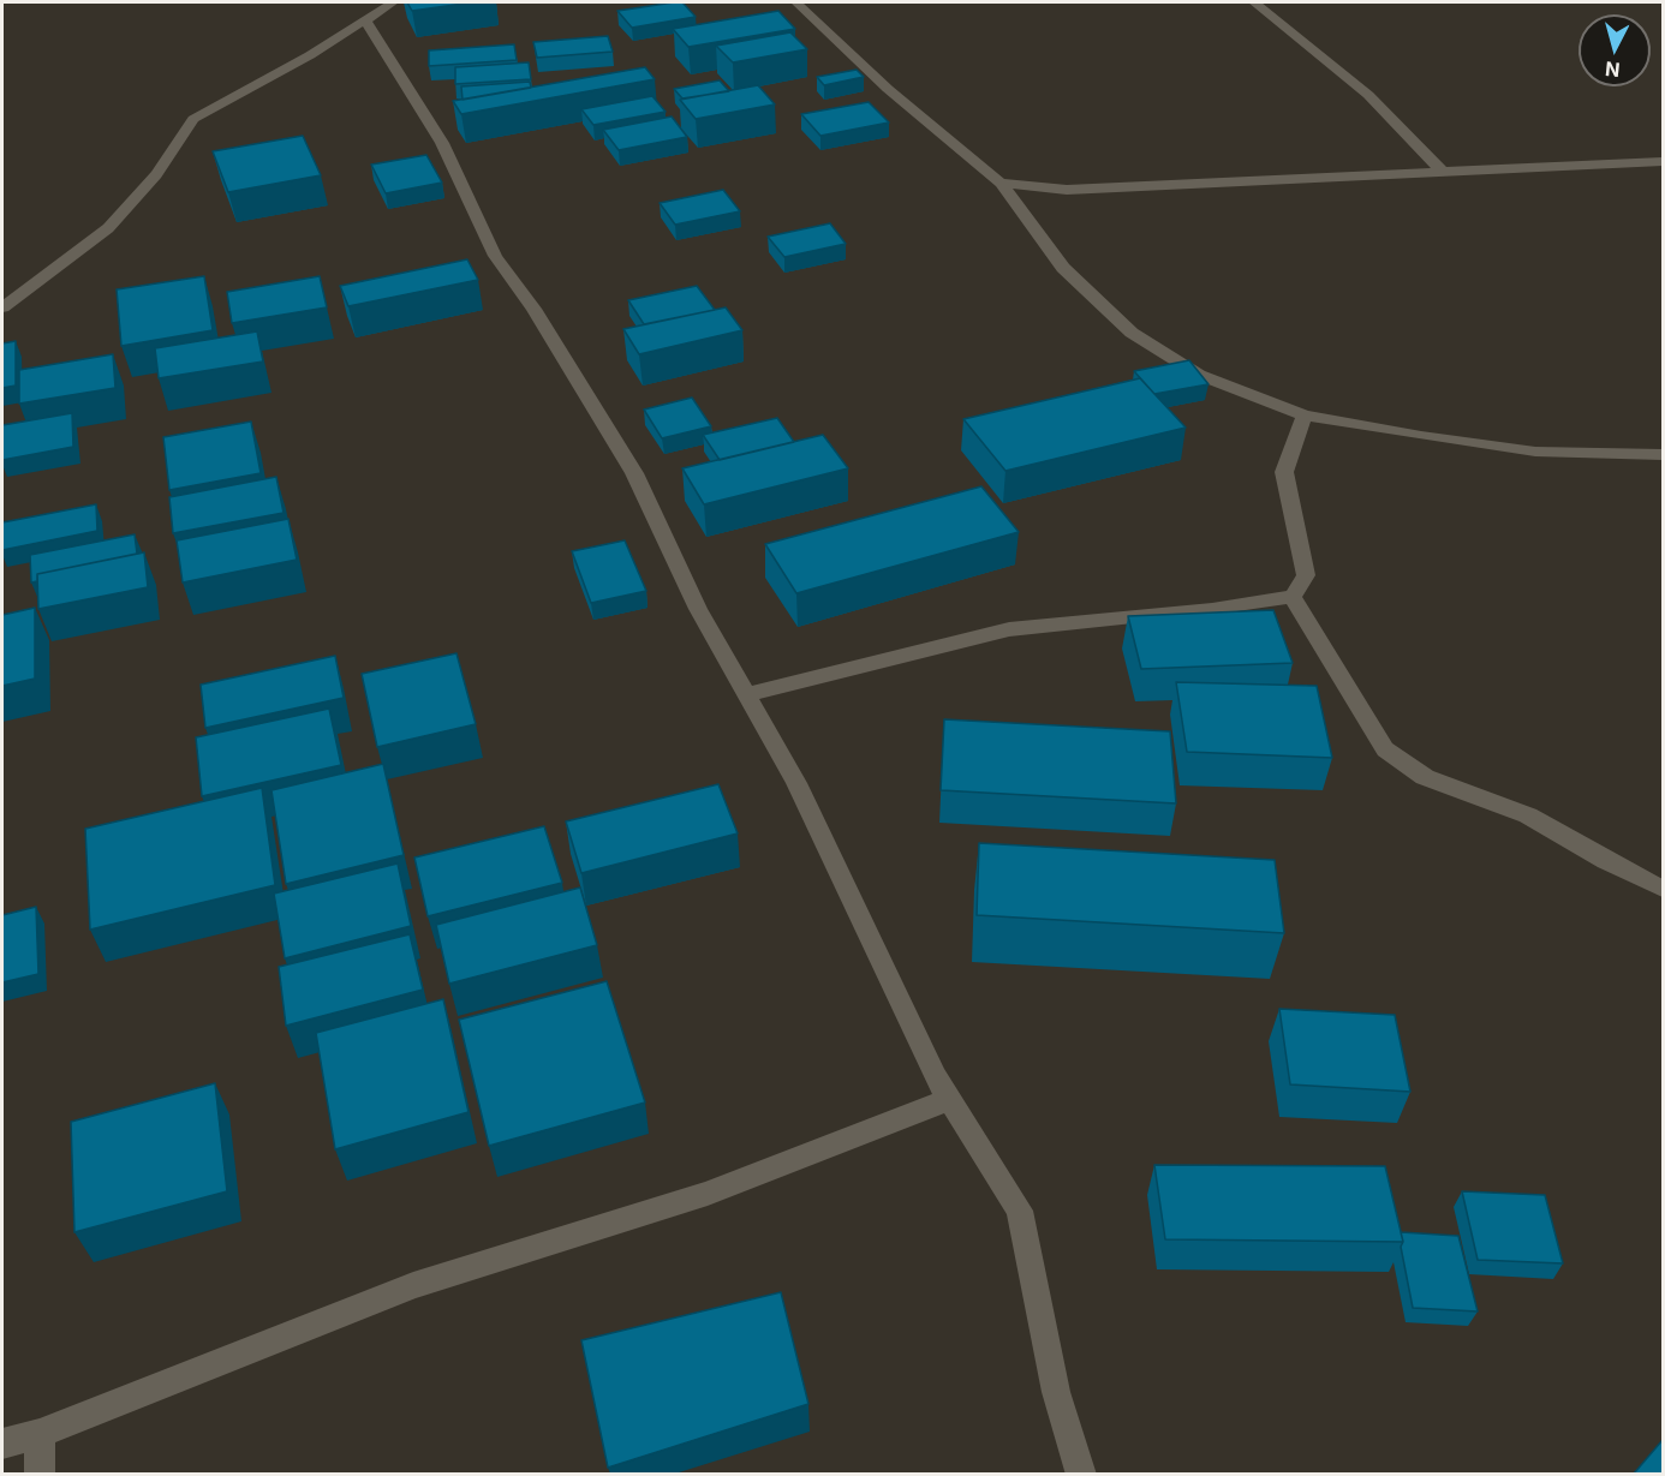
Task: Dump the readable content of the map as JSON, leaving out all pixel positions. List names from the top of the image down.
{
  "north": "bottom"
}
